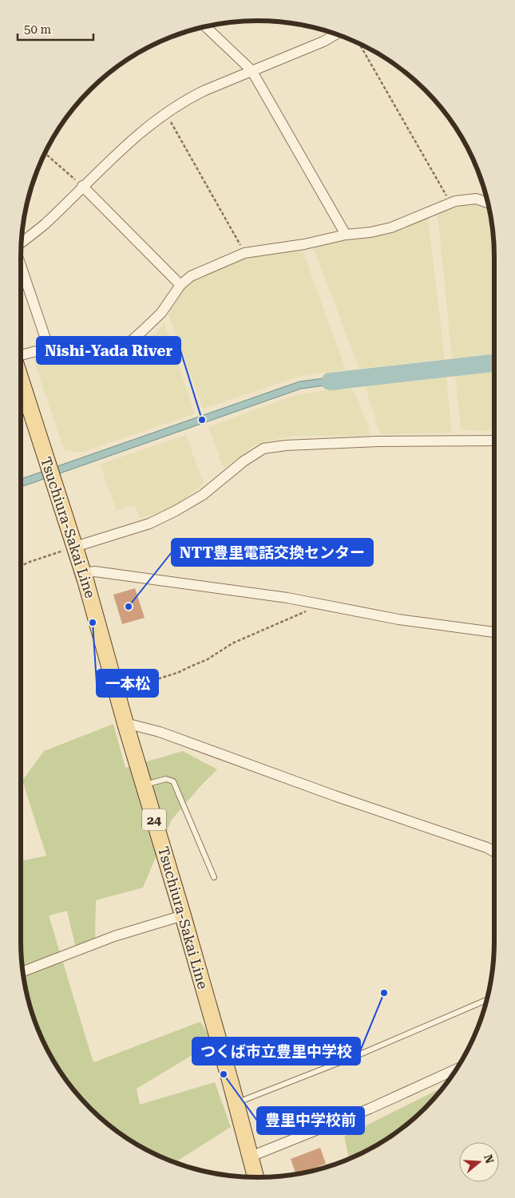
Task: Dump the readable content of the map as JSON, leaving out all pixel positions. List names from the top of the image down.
{
  "streets": {
    "main road": ["Tsuchiura-Sakai Line", "24"]
  },
  "places": [
    "Nishi-Yada River",
    "NTT豊里電話交換センター",
    "一本松",
    "つくば市立豊里中学校",
    "豊里中学校前"
  ],
  "scale_bar": "50 m",
  "north": "right"
}
